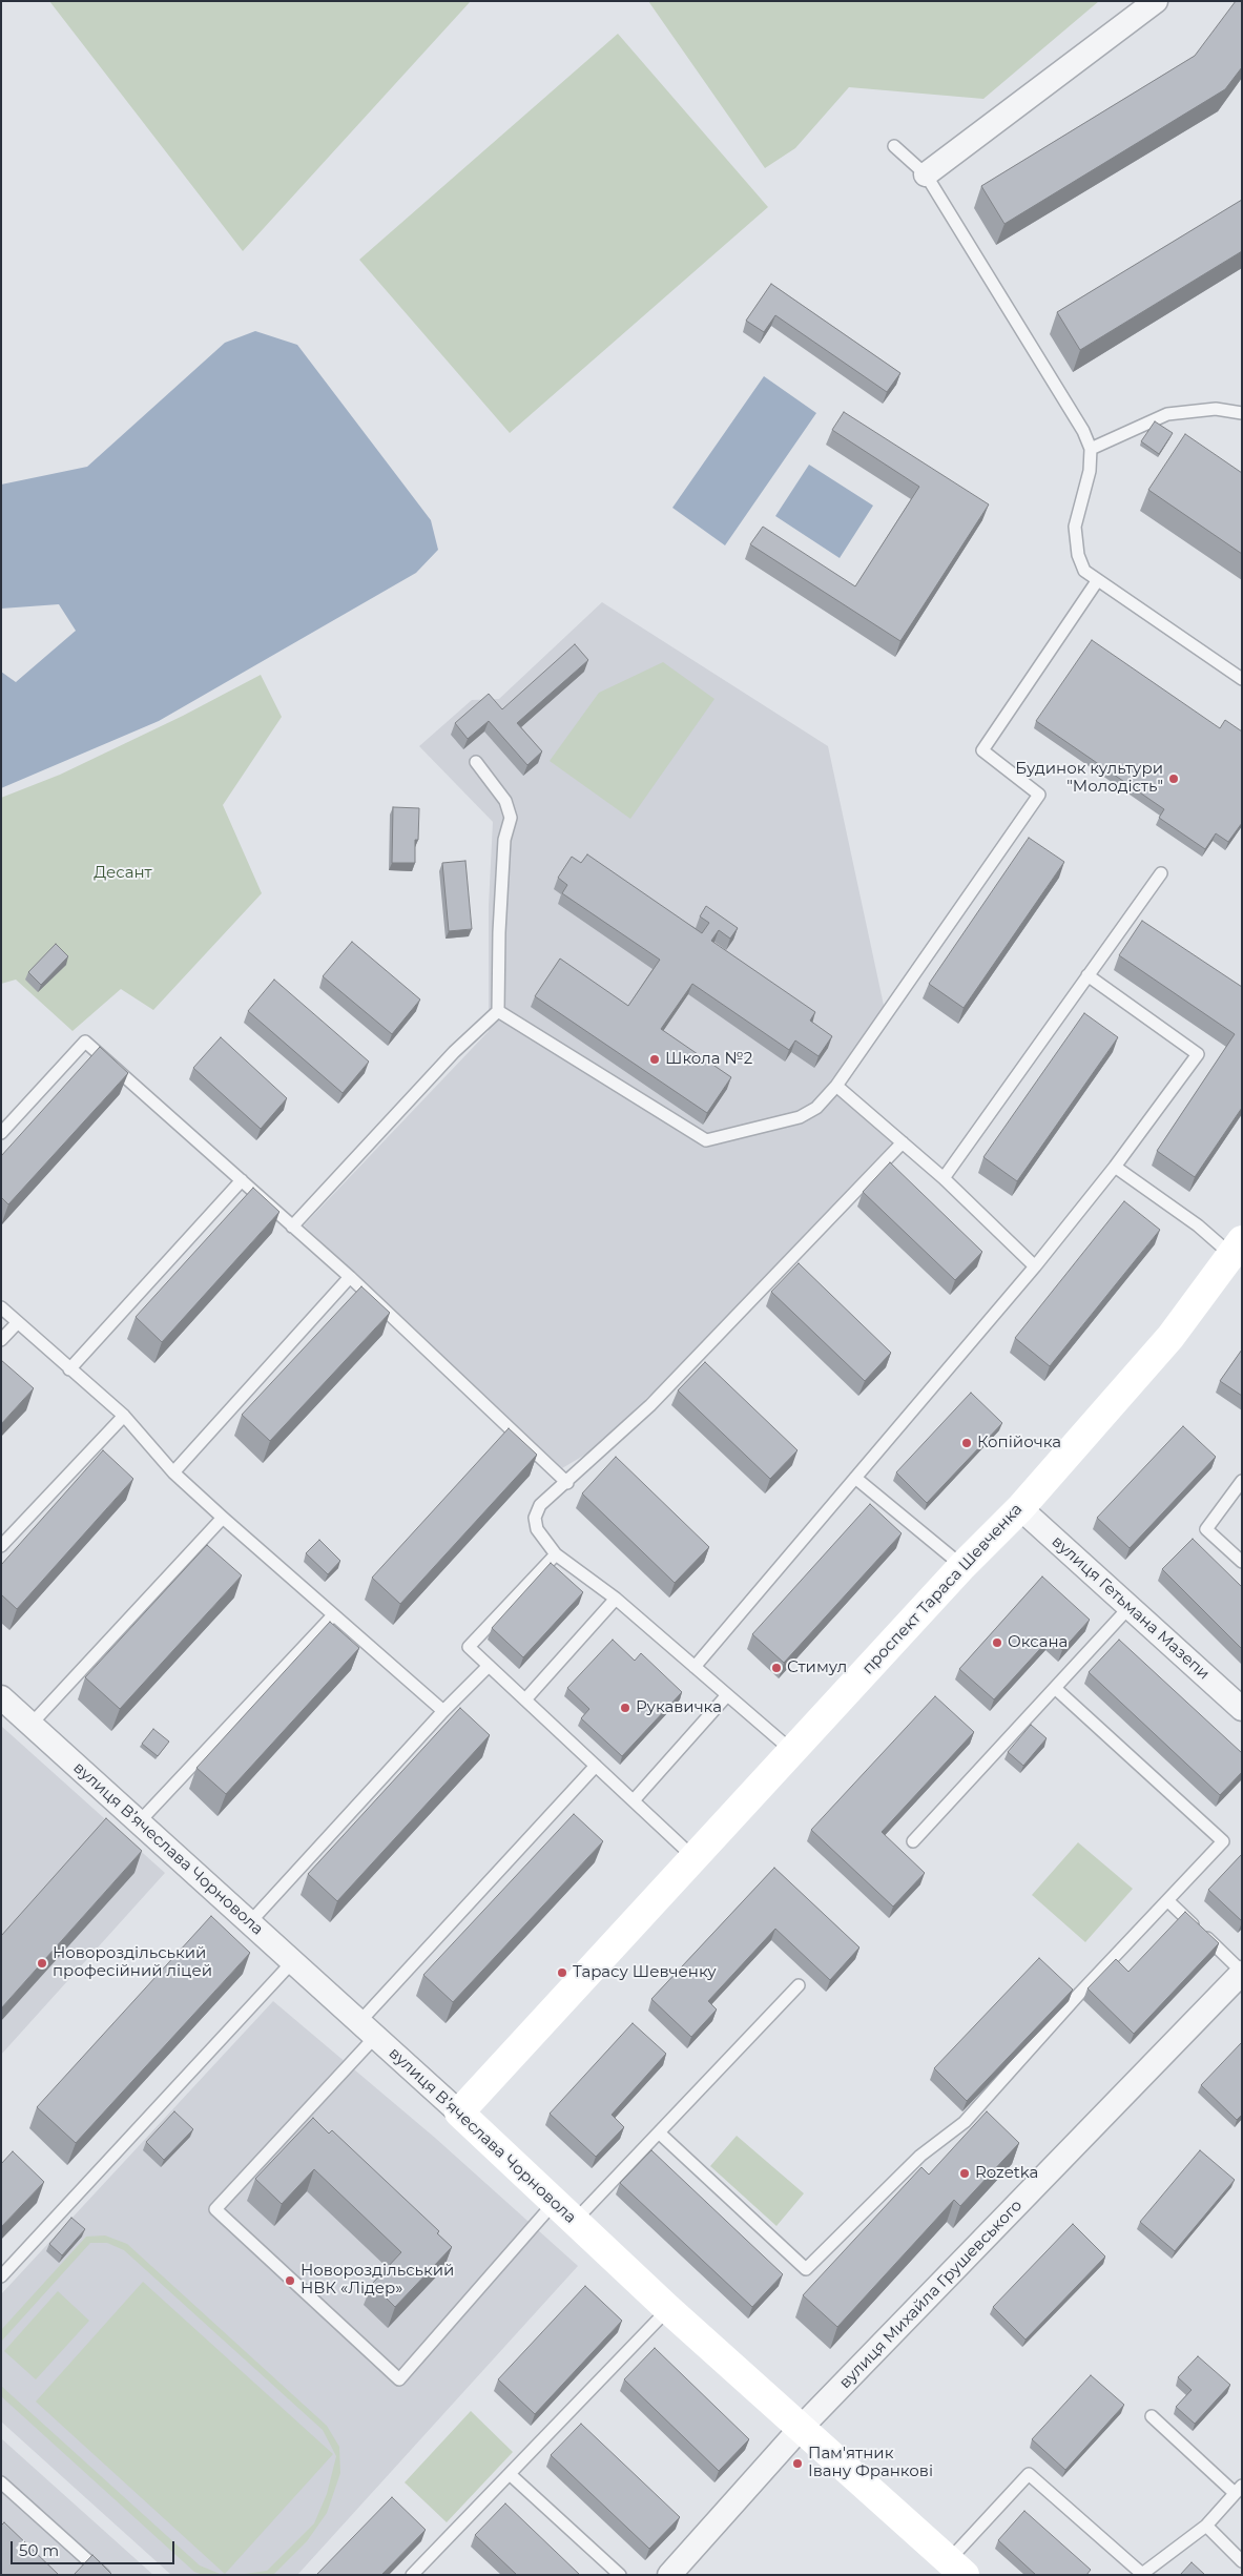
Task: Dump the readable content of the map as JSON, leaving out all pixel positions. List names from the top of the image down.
{
  "streets": {
    "street": [
      "проспект Тараса Шевченка",
      "вулиця Гетьмана Мазепи",
      "вулиця Вʼячеслава Чорновола",
      "вулиця Михайла Грушевського"
    ]
  },
  "crossings": [
    ["проспект Тараса Шевченка", "вулиця Гетьмана Мазепи"],
    ["проспект Тараса Шевченка", "вулиця Вʼячеслава Чорновола"],
    ["вулиця Вʼячеслава Чорновола", "вулиця Михайла Грушевського"]
  ],
  "parks": ["Десант"],
  "places": [
    "Будинок культури \"Молодість\"",
    "Школа №2",
    "Копійочка",
    "Оксана",
    "Стимул",
    "Рукавичка",
    "Новороздільський професійний ліцей",
    "Тарасу Шевченку",
    "Rozetka",
    "Новороздільський НВК «Лідер»",
    "Пам'ятник Івану Франкові"
  ],
  "scale_bar": "50 m"
}
